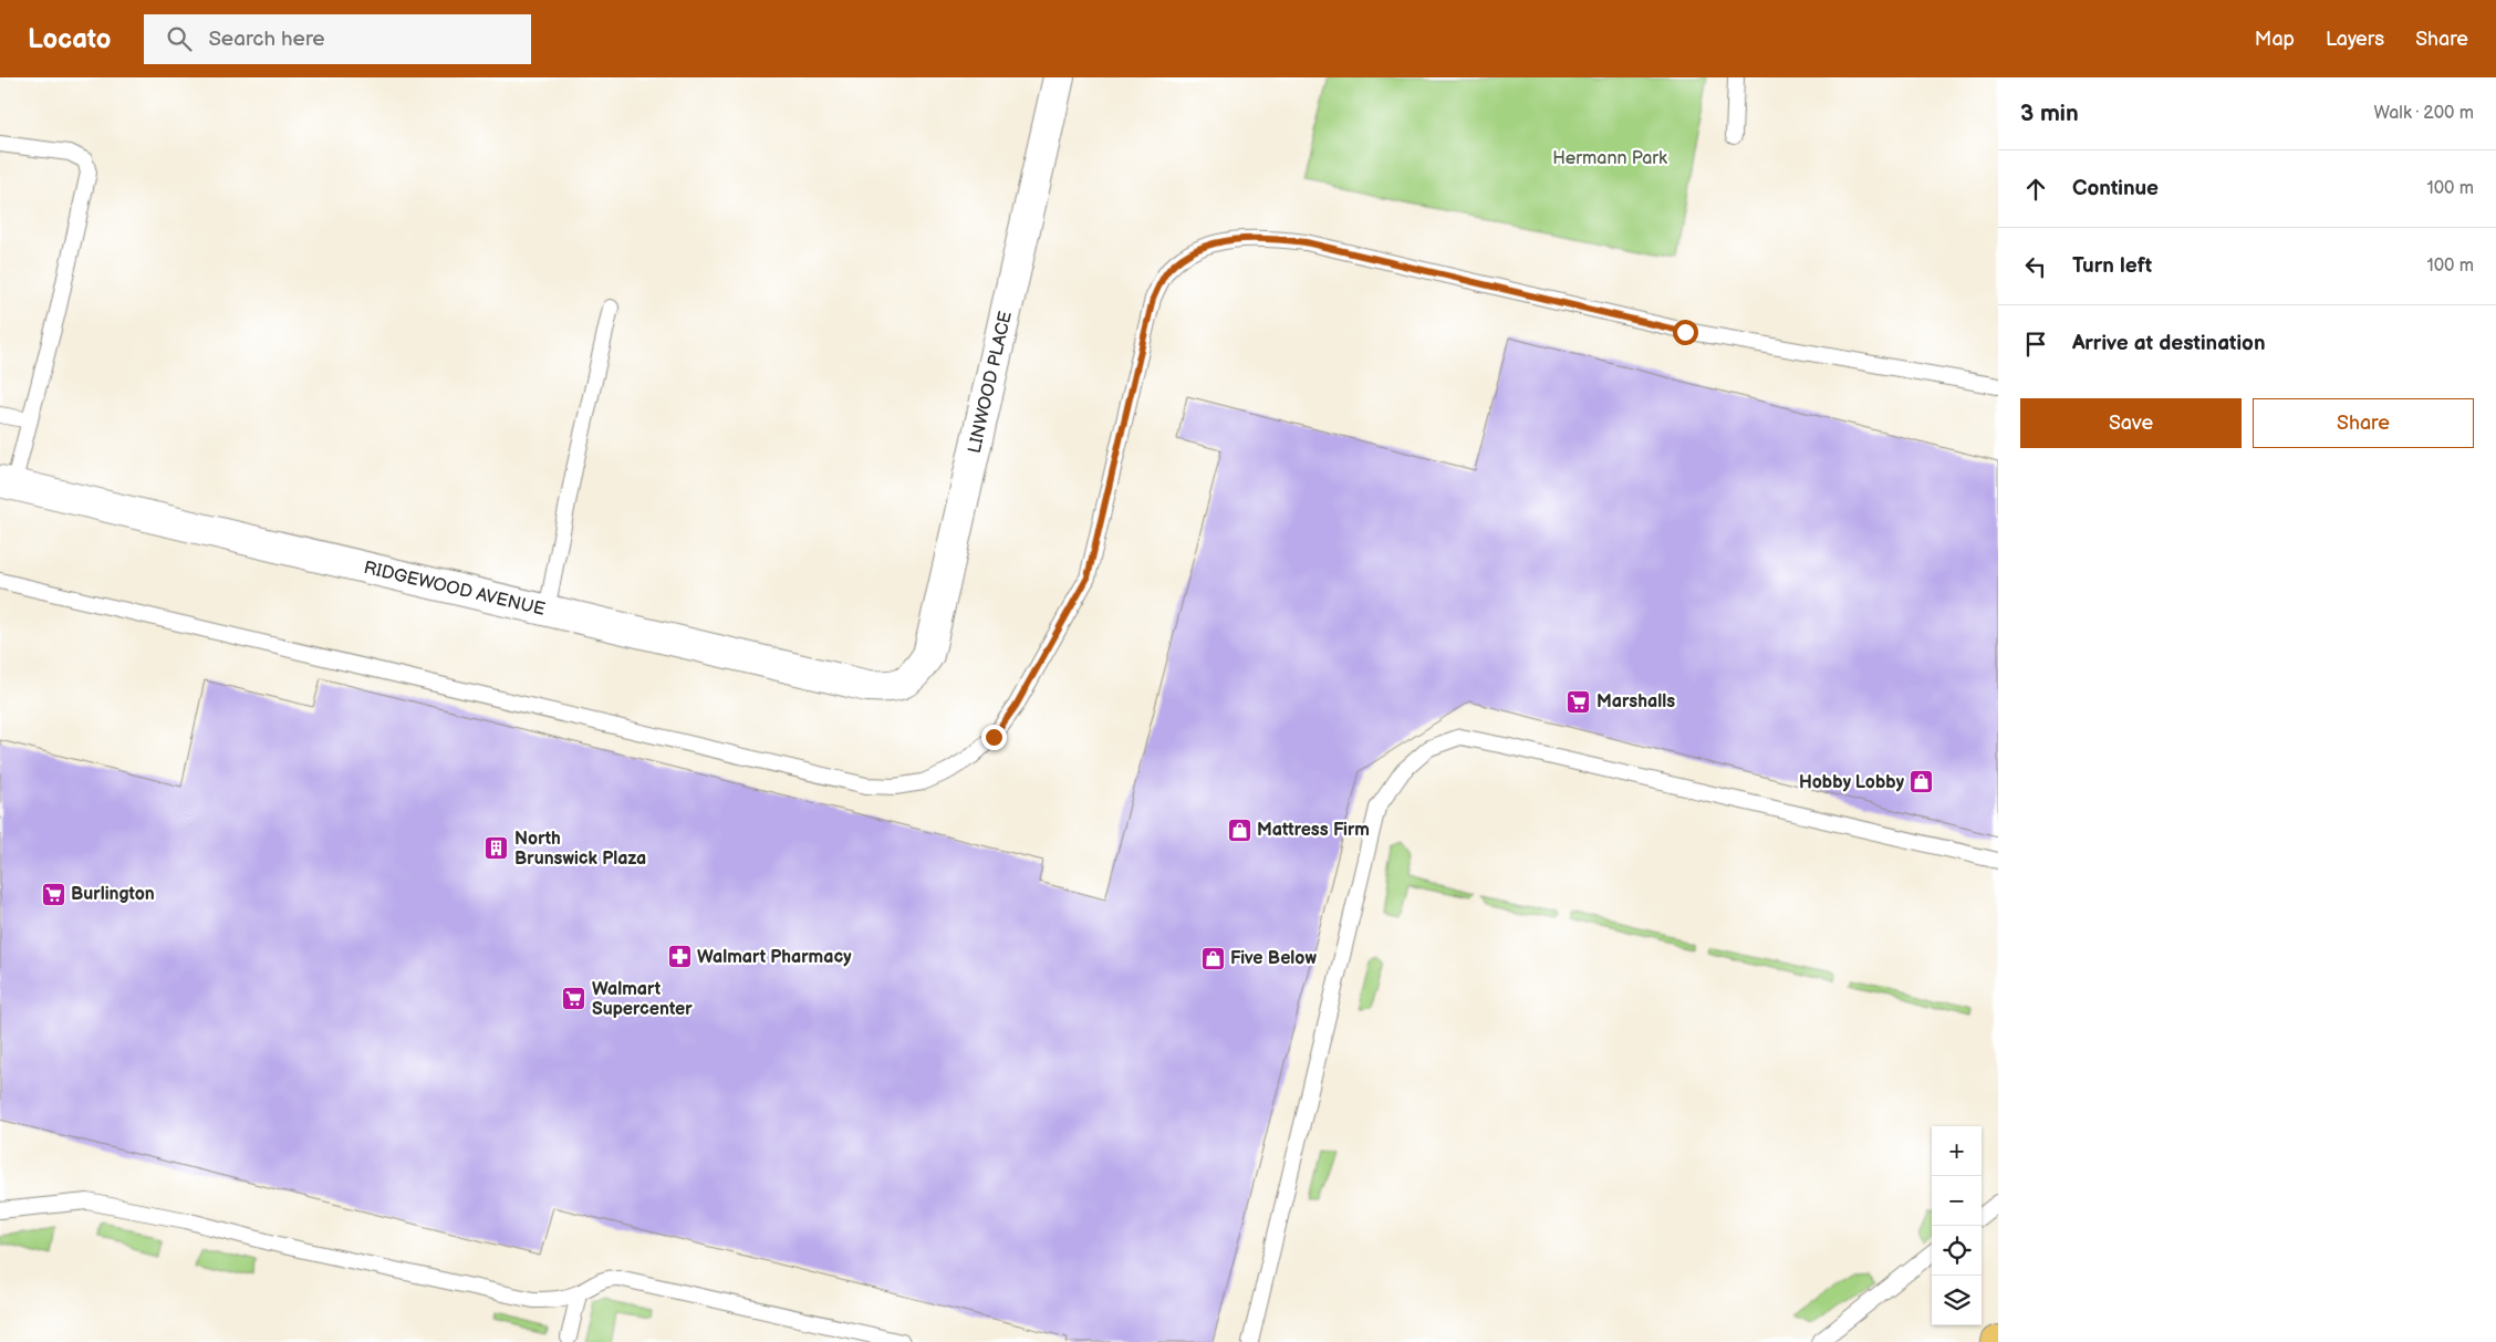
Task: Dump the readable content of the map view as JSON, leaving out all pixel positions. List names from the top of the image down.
{
  "streets": {
    "street": ["LINWOOD PLACE", "RIDGEWOOD AVENUE"]
  },
  "crossings": [
    ["LINWOOD PLACE", "RIDGEWOOD AVENUE"]
  ],
  "parks": ["Hermann Park"],
  "places": {
    "supermarket": ["Marshalls", "Burlington", "Walmart Supercenter"],
    "shop": ["Hobby Lobby", "Mattress Firm", "Five Below"],
    "building": ["North Brunswick Plaza"],
    "pharmacy": ["Walmart Pharmacy"]
  },
  "page": {
    "header": "Locato",
    "search": "Search here",
    "nav": ["Map", "Layers", "Share"],
    "heading": ["3 min", "Walk · 200 m"],
    "list": [
      ["Continue", "100 m"],
      ["Turn left", "100 m"],
      "Arrive at destination"
    ],
    "buttons": ["Save", "Share"],
    "map_buttons": ["+", "−"]
  }
}
